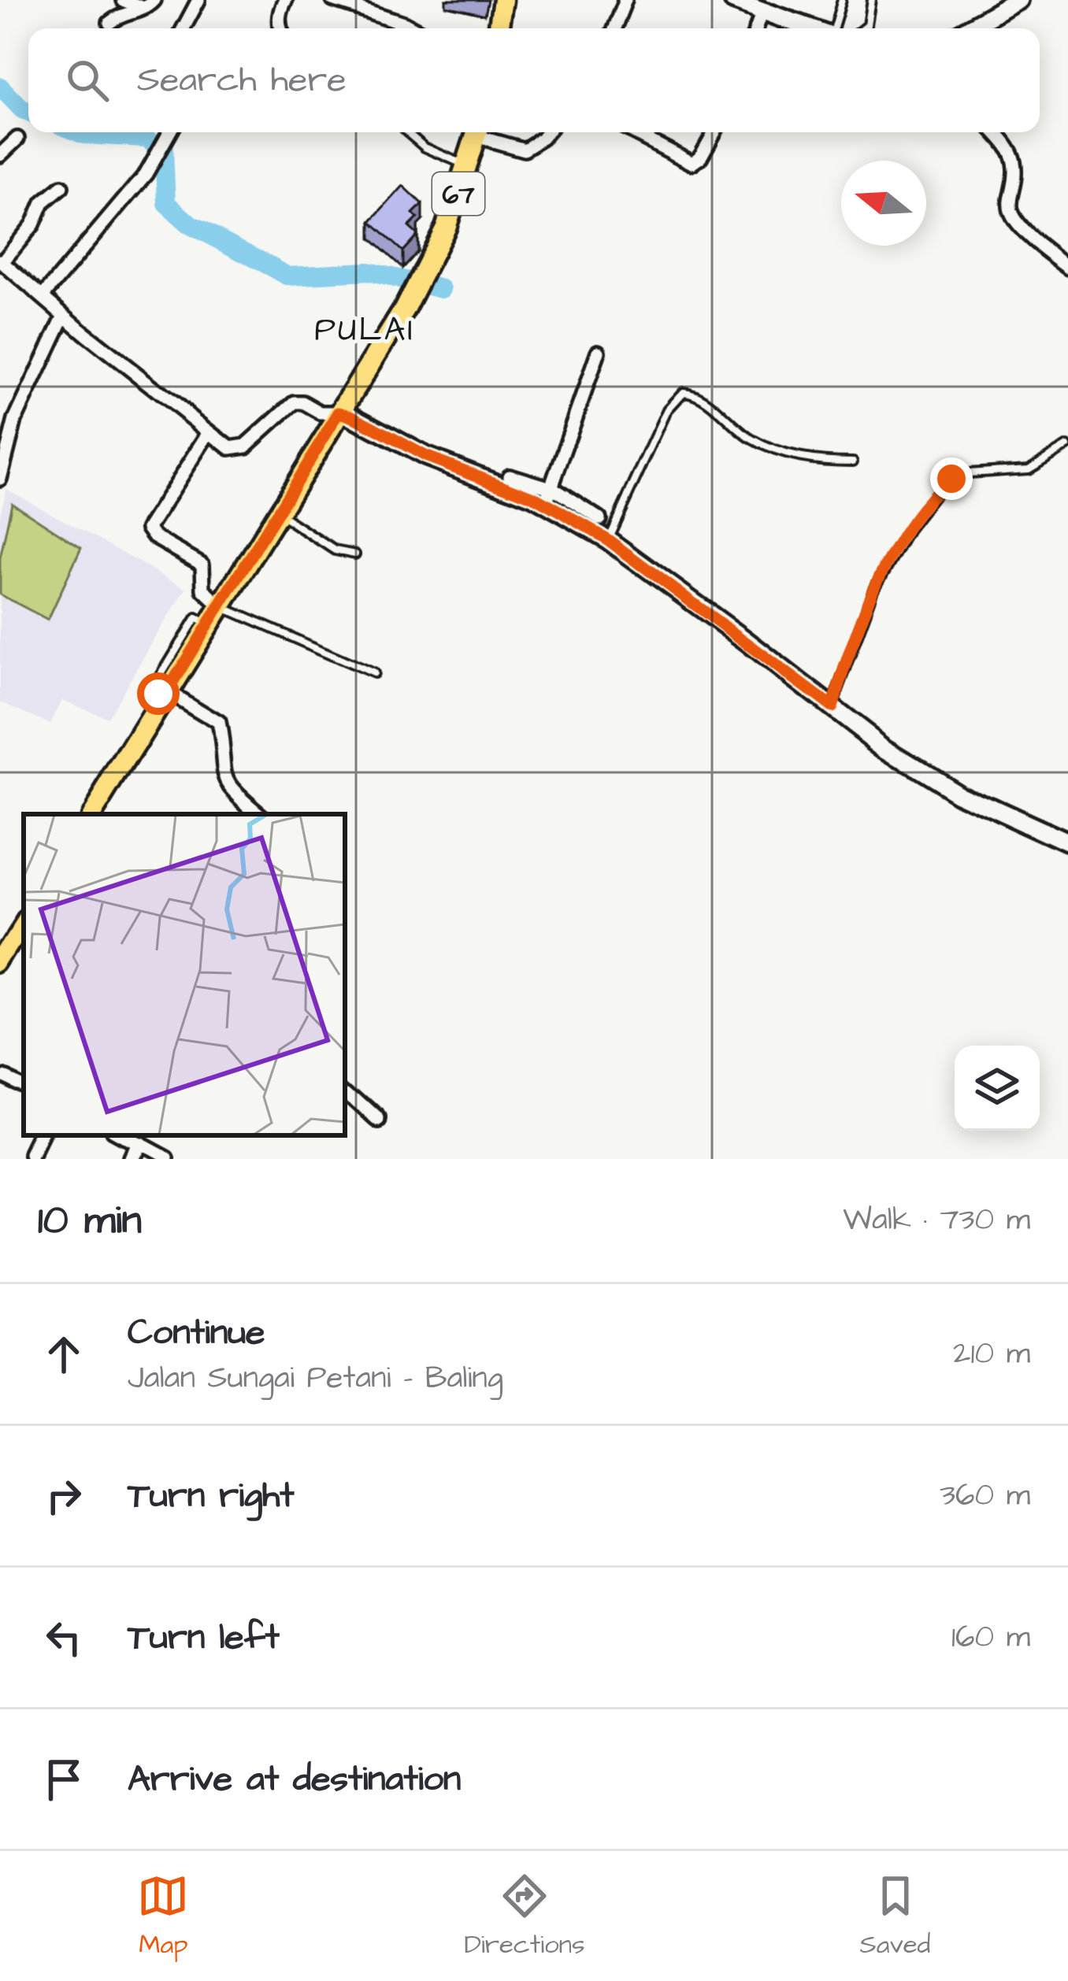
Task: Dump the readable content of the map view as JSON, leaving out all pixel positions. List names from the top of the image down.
{
  "streets": {
    "main road": ["67"]
  },
  "districts": ["PULAI"],
  "north": "left",
  "page": {
    "search": "Search here",
    "heading": ["10 min", "Walk · 730 m"],
    "list": [
      ["Continue", "Jalan Sungai Petani - Baling", "210 m"],
      ["Turn right", "360 m"],
      ["Turn left", "160 m"],
      "Arrive at destination"
    ],
    "nav": ["Map", "Directions", "Saved"]
  }
}
